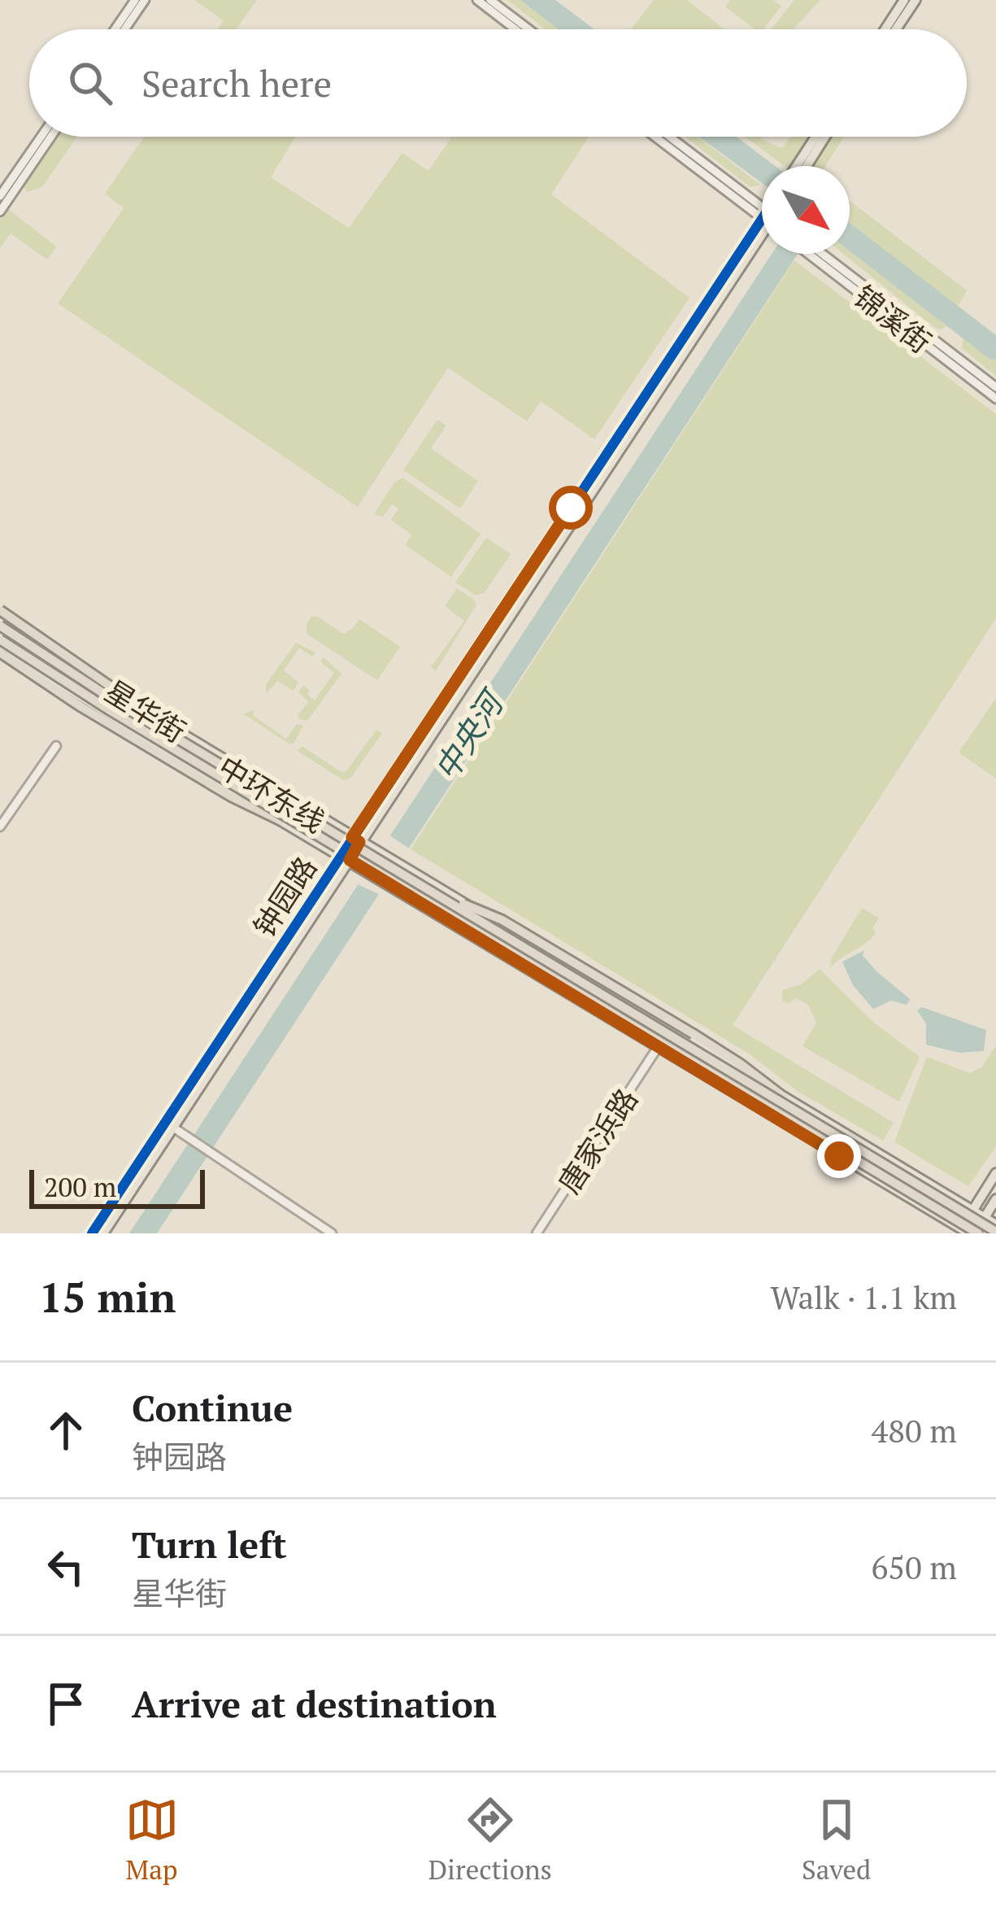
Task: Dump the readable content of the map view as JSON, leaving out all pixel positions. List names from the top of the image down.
{
  "streets": {
    "highway": ["中环东线"],
    "main road": [
      "锦溪街",
      "星华街",
      "钟园路",
      "唐家浜路"
    ]
  },
  "crossings": [
    ["星华街", "中环东线"],
    ["星华街", "钟园路"],
    ["星华街", "唐家浜路"]
  ],
  "water": ["中央河"],
  "scale_bar": "200 m",
  "north": "bottom right",
  "page": {
    "search": "Search here",
    "scale": "200 m",
    "heading": ["15 min", "Walk · 1.1 km"],
    "list": [
      ["Continue", "钟园路", "480 m"],
      ["Turn left", "星华街", "650 m"],
      "Arrive at destination"
    ],
    "nav": ["Map", "Directions", "Saved"]
  }
}
